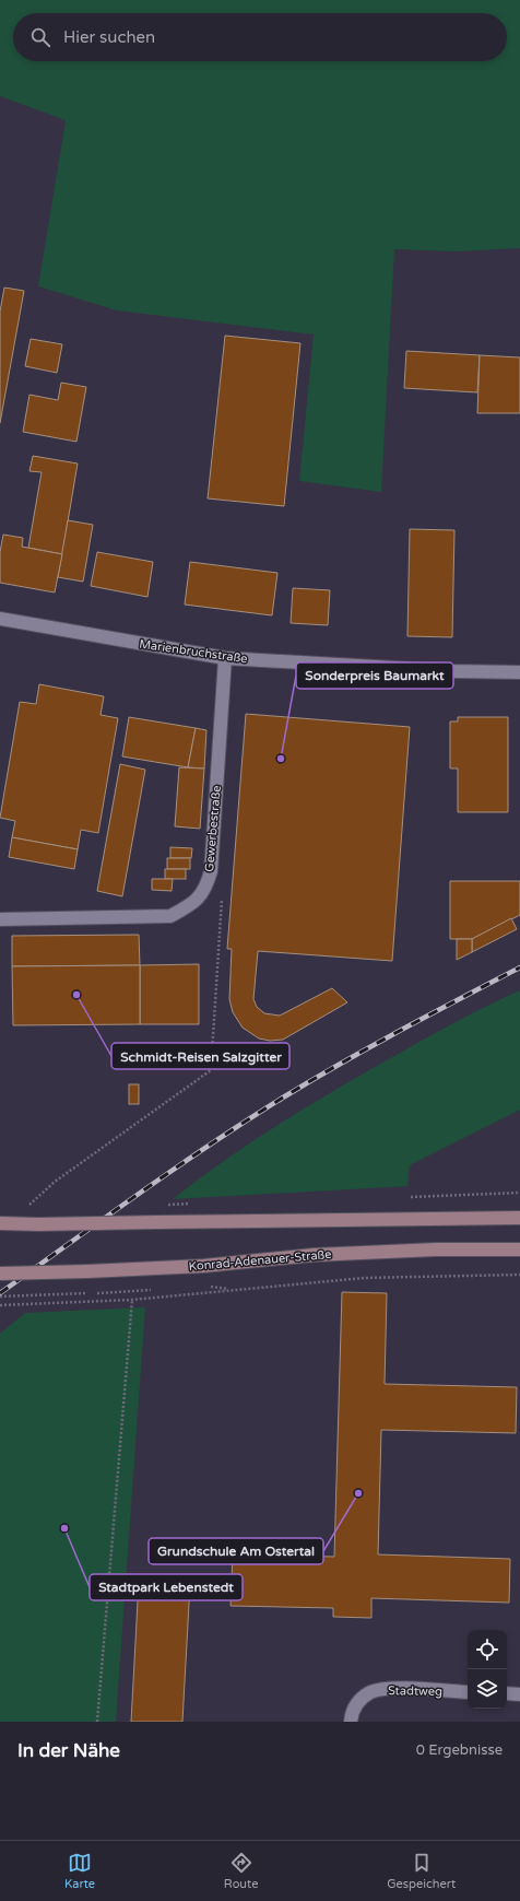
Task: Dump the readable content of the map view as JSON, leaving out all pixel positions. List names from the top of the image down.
{
  "streets": {
    "street": [
      "Marienbruchstraße",
      "Gewerbestraße",
      "Konrad-Adenauer-Straße",
      "Stadtweg"
    ]
  },
  "crossings": [
    ["Marienbruchstraße", "Gewerbestraße"]
  ],
  "places": [
    "Sonderpreis Baumarkt",
    "Schmidt-Reisen Salzgitter",
    "Grundschule Am Ostertal",
    "Stadtpark Lebenstedt"
  ],
  "page": {
    "search": "Hier suchen",
    "heading": ["In der Nähe", "0 Ergebnisse"],
    "nav": ["Karte", "Route", "Gespeichert"]
  }
}
